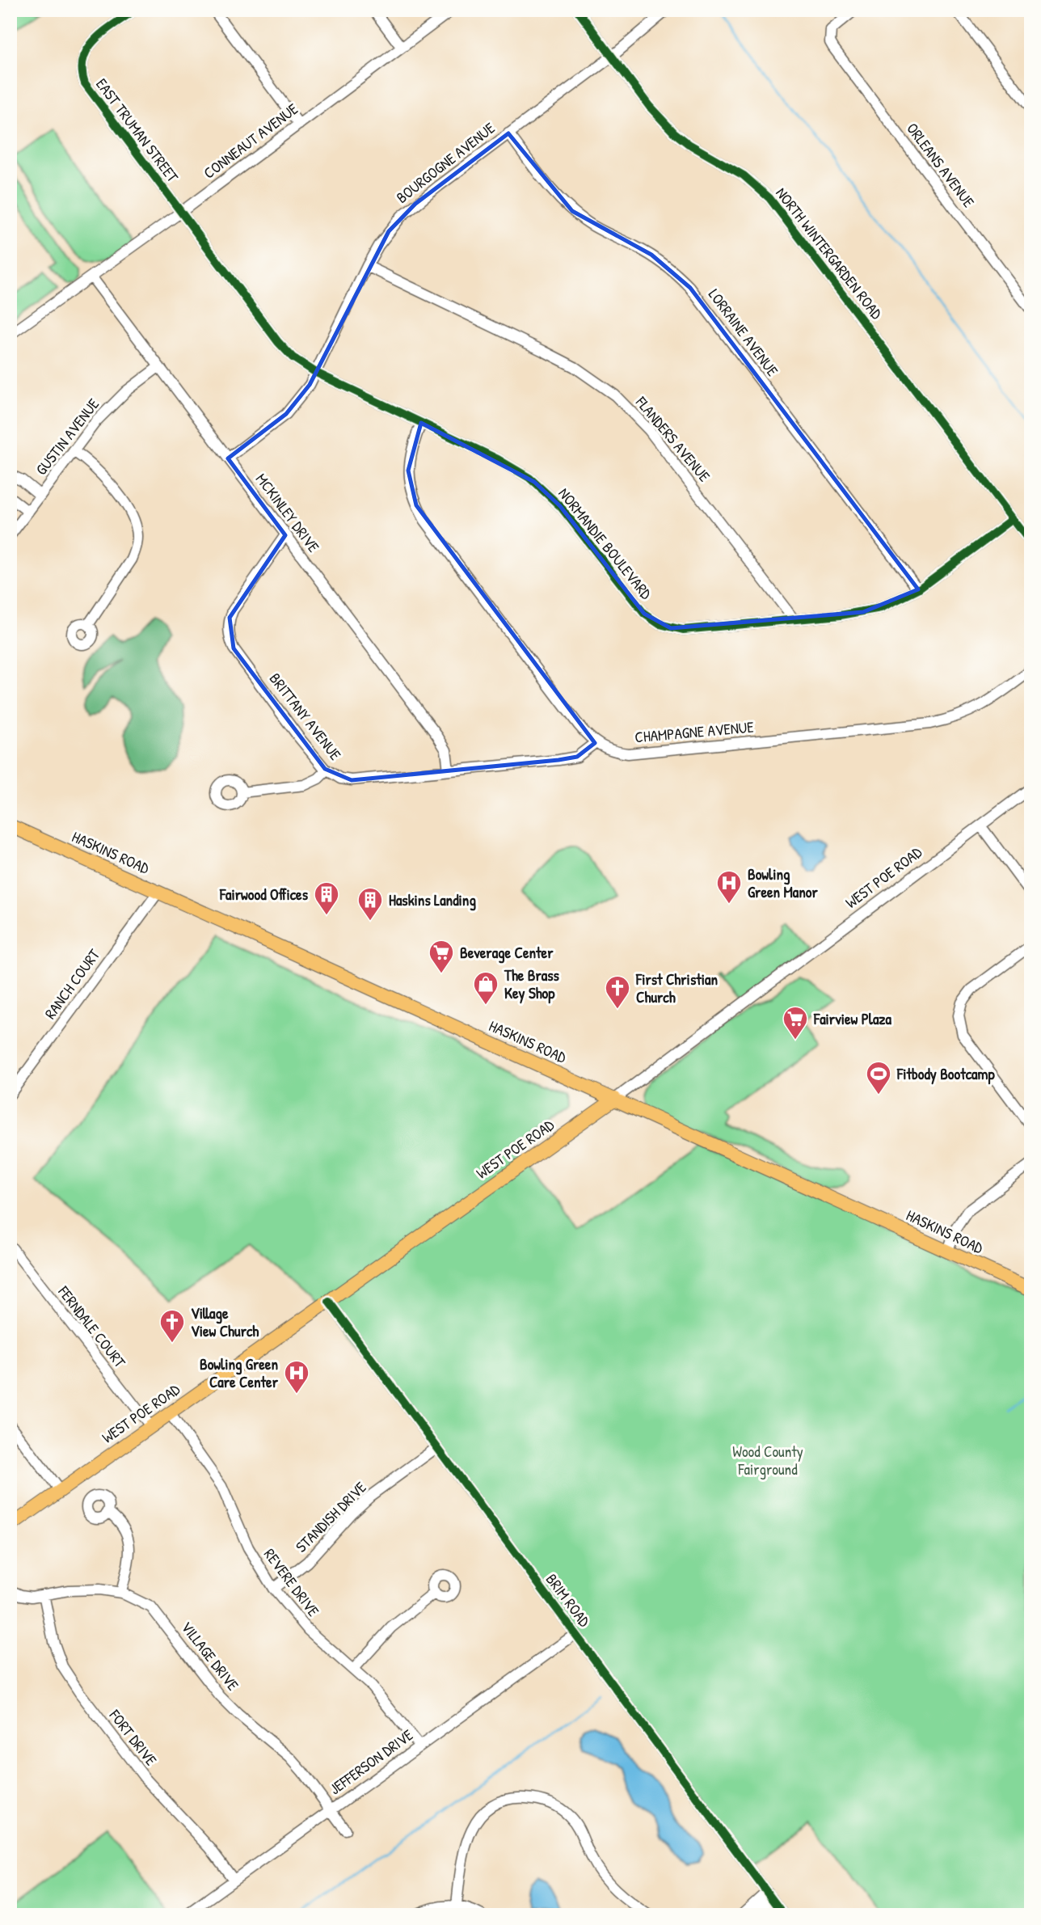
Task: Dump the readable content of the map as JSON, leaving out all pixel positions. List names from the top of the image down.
{
  "streets": {
    "main road": ["HASKINS ROAD", "WEST POE ROAD"],
    "street": [
      "EAST TRUMAN STREET",
      "CONNEAUT AVENUE",
      "BOURGOGNE AVENUE",
      "ORLEANS AVENUE",
      "NORTH WINTERGARDEN ROAD",
      "LORRAINE AVENUE",
      "GUSTIN AVENUE",
      "FLANDERS AVENUE",
      "MCKINLEY DRIVE",
      "NORMANDIE BOULEVARD",
      "BRITTANY AVENUE",
      "CHAMPAGNE AVENUE",
      "RANCH COURT",
      "FERNDALE COURT",
      "STANDISH DRIVE",
      "REVERE DRIVE",
      "BRIM ROAD",
      "VILLAGE DRIVE",
      "FORT DRIVE",
      "JEFFERSON DRIVE"
    ]
  },
  "crossings": [
    ["EAST TRUMAN STREET", "CONNEAUT AVENUE"],
    ["EAST TRUMAN STREET", "NORMANDIE BOULEVARD"],
    ["CONNEAUT AVENUE", "MCKINLEY DRIVE"],
    ["CONNEAUT AVENUE", "NORMANDIE BOULEVARD"],
    ["BOURGOGNE AVENUE", "NORTH WINTERGARDEN ROAD"],
    ["BOURGOGNE AVENUE", "LORRAINE AVENUE"],
    ["BOURGOGNE AVENUE", "FLANDERS AVENUE"],
    ["BOURGOGNE AVENUE", "MCKINLEY DRIVE"],
    ["BOURGOGNE AVENUE", "NORMANDIE BOULEVARD"],
    ["NORTH WINTERGARDEN ROAD", "NORMANDIE BOULEVARD"],
    ["LORRAINE AVENUE", "NORMANDIE BOULEVARD"],
    ["GUSTIN AVENUE", "MCKINLEY DRIVE"],
    ["FLANDERS AVENUE", "NORMANDIE BOULEVARD"],
    ["MCKINLEY DRIVE", "BRITTANY AVENUE"],
    ["NORMANDIE BOULEVARD", "CHAMPAGNE AVENUE"],
    ["BRITTANY AVENUE", "CHAMPAGNE AVENUE"],
    ["HASKINS ROAD", "WEST POE ROAD"],
    ["HASKINS ROAD", "RANCH COURT"],
    ["WEST POE ROAD", "FERNDALE COURT"],
    ["WEST POE ROAD", "REVERE DRIVE"],
    ["WEST POE ROAD", "BRIM ROAD"],
    ["STANDISH DRIVE", "REVERE DRIVE"],
    ["STANDISH DRIVE", "BRIM ROAD"],
    ["REVERE DRIVE", "JEFFERSON DRIVE"],
    ["BRIM ROAD", "JEFFERSON DRIVE"],
    ["VILLAGE DRIVE", "FORT DRIVE"],
    ["VILLAGE DRIVE", "JEFFERSON DRIVE"],
    ["FORT DRIVE", "JEFFERSON DRIVE"]
  ],
  "parks": ["Wood County Fairground"],
  "places": {
    "hospital": ["Bowling Green Manor", "Bowling Green Care Center"],
    "building": ["Fairwood Offices", "Haskins Landing"],
    "supermarket": ["Beverage Center", "Fairview Plaza"],
    "shop": ["The Brass Key Shop"],
    "church": ["First Christian Church", "Village View Church"],
    "sports": ["Fitbody Bootcamp"]
  }
}
